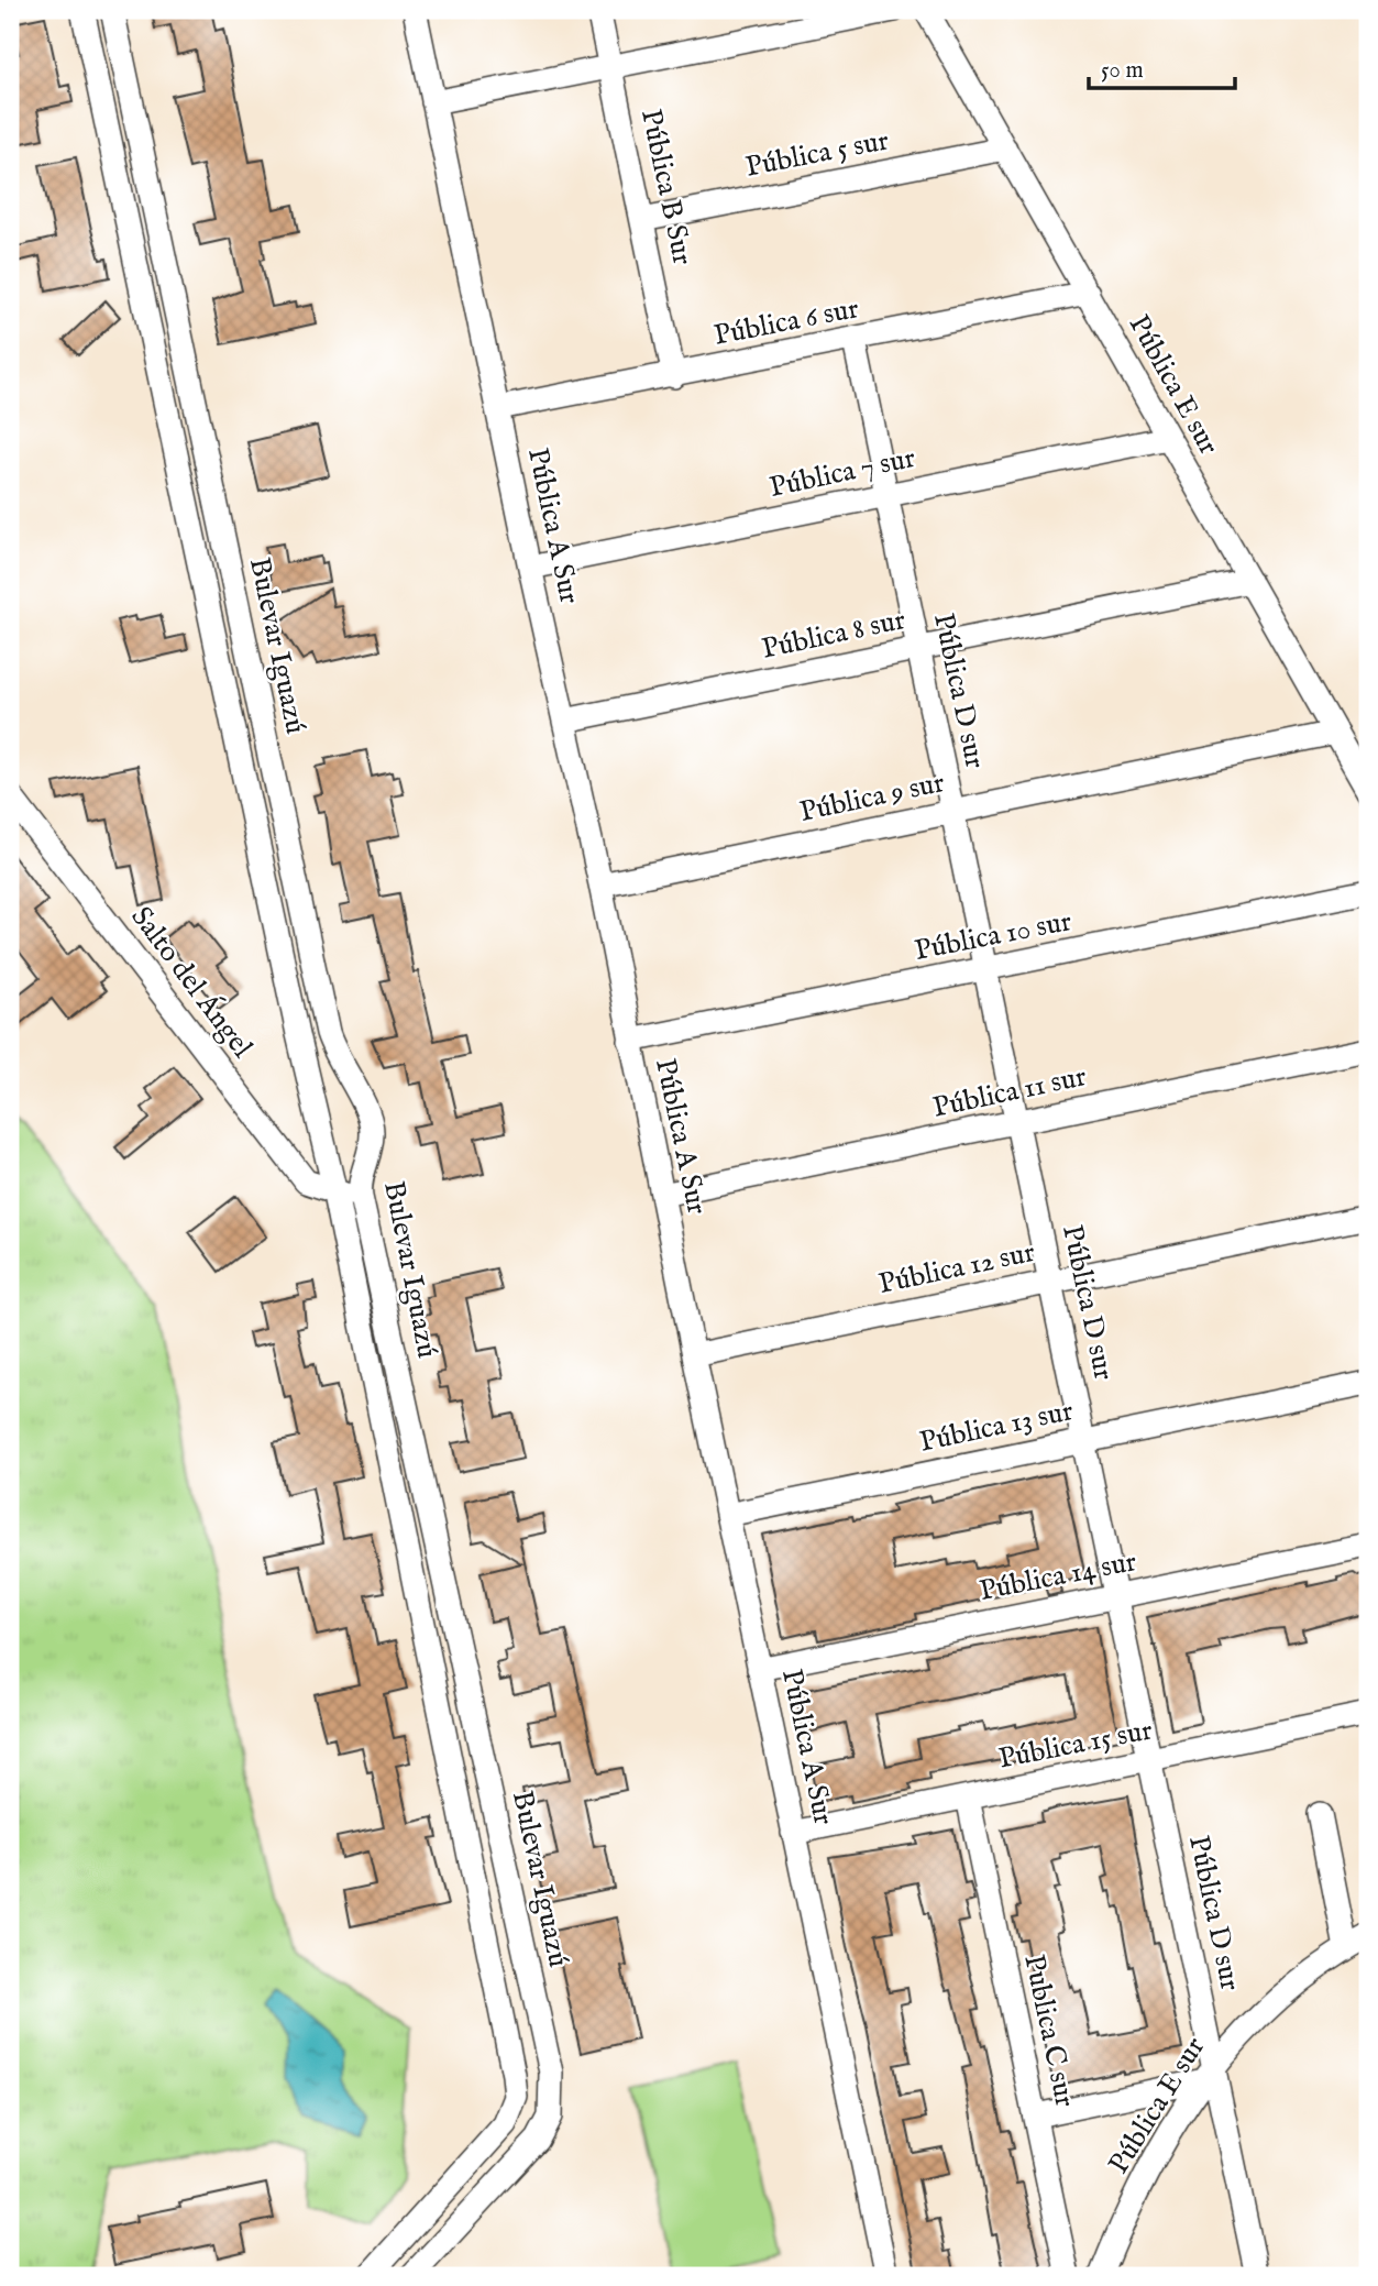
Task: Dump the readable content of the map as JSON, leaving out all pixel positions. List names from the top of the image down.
{
  "streets": {
    "street": [
      "Pública 5 sur",
      "Pública B Sur",
      "Pública 6 sur",
      "Pública E sur",
      "Pública 7 sur",
      "Pública A Sur",
      "Pública 8 sur",
      "Bulevar Iguazú",
      "Pública D sur",
      "Pública 9 sur",
      "Pública 10 sur",
      "Salto del Ángel",
      "Pública 11 sur",
      "Pública 12 sur",
      "Pública 13 sur",
      "Pública 14 sur",
      "Pública 15 sur",
      "Publica C sur"
    ]
  },
  "crossings": [
    ["Pública 5 sur", "Pública B Sur"],
    ["Pública 5 sur", "Pública E sur"],
    ["Pública B Sur", "Pública 6 sur"],
    ["Pública 6 sur", "Pública E sur"],
    ["Pública 6 sur", "Pública A Sur"],
    ["Pública 6 sur", "Pública D sur"],
    ["Pública E sur", "Pública 7 sur"],
    ["Pública E sur", "Pública 8 sur"],
    ["Pública E sur", "Pública D sur"],
    ["Pública E sur", "Pública 9 sur"],
    ["Pública 7 sur", "Pública A Sur"],
    ["Pública 7 sur", "Pública D sur"],
    ["Pública A Sur", "Pública 8 sur"],
    ["Pública A Sur", "Pública 9 sur"],
    ["Pública A Sur", "Pública 10 sur"],
    ["Pública A Sur", "Pública 11 sur"],
    ["Pública A Sur", "Pública 12 sur"],
    ["Pública A Sur", "Pública 13 sur"],
    ["Pública A Sur", "Pública 14 sur"],
    ["Pública A Sur", "Pública 15 sur"],
    ["Pública 8 sur", "Pública D sur"],
    ["Bulevar Iguazú", "Salto del Ángel"],
    ["Pública D sur", "Pública 9 sur"],
    ["Pública D sur", "Pública 10 sur"],
    ["Pública D sur", "Pública 11 sur"],
    ["Pública D sur", "Pública 12 sur"],
    ["Pública D sur", "Pública 13 sur"],
    ["Pública D sur", "Pública 14 sur"],
    ["Pública D sur", "Pública 15 sur"],
    ["Pública 15 sur", "Publica C sur"]
  ],
  "scale_bar": "50 m"
}
